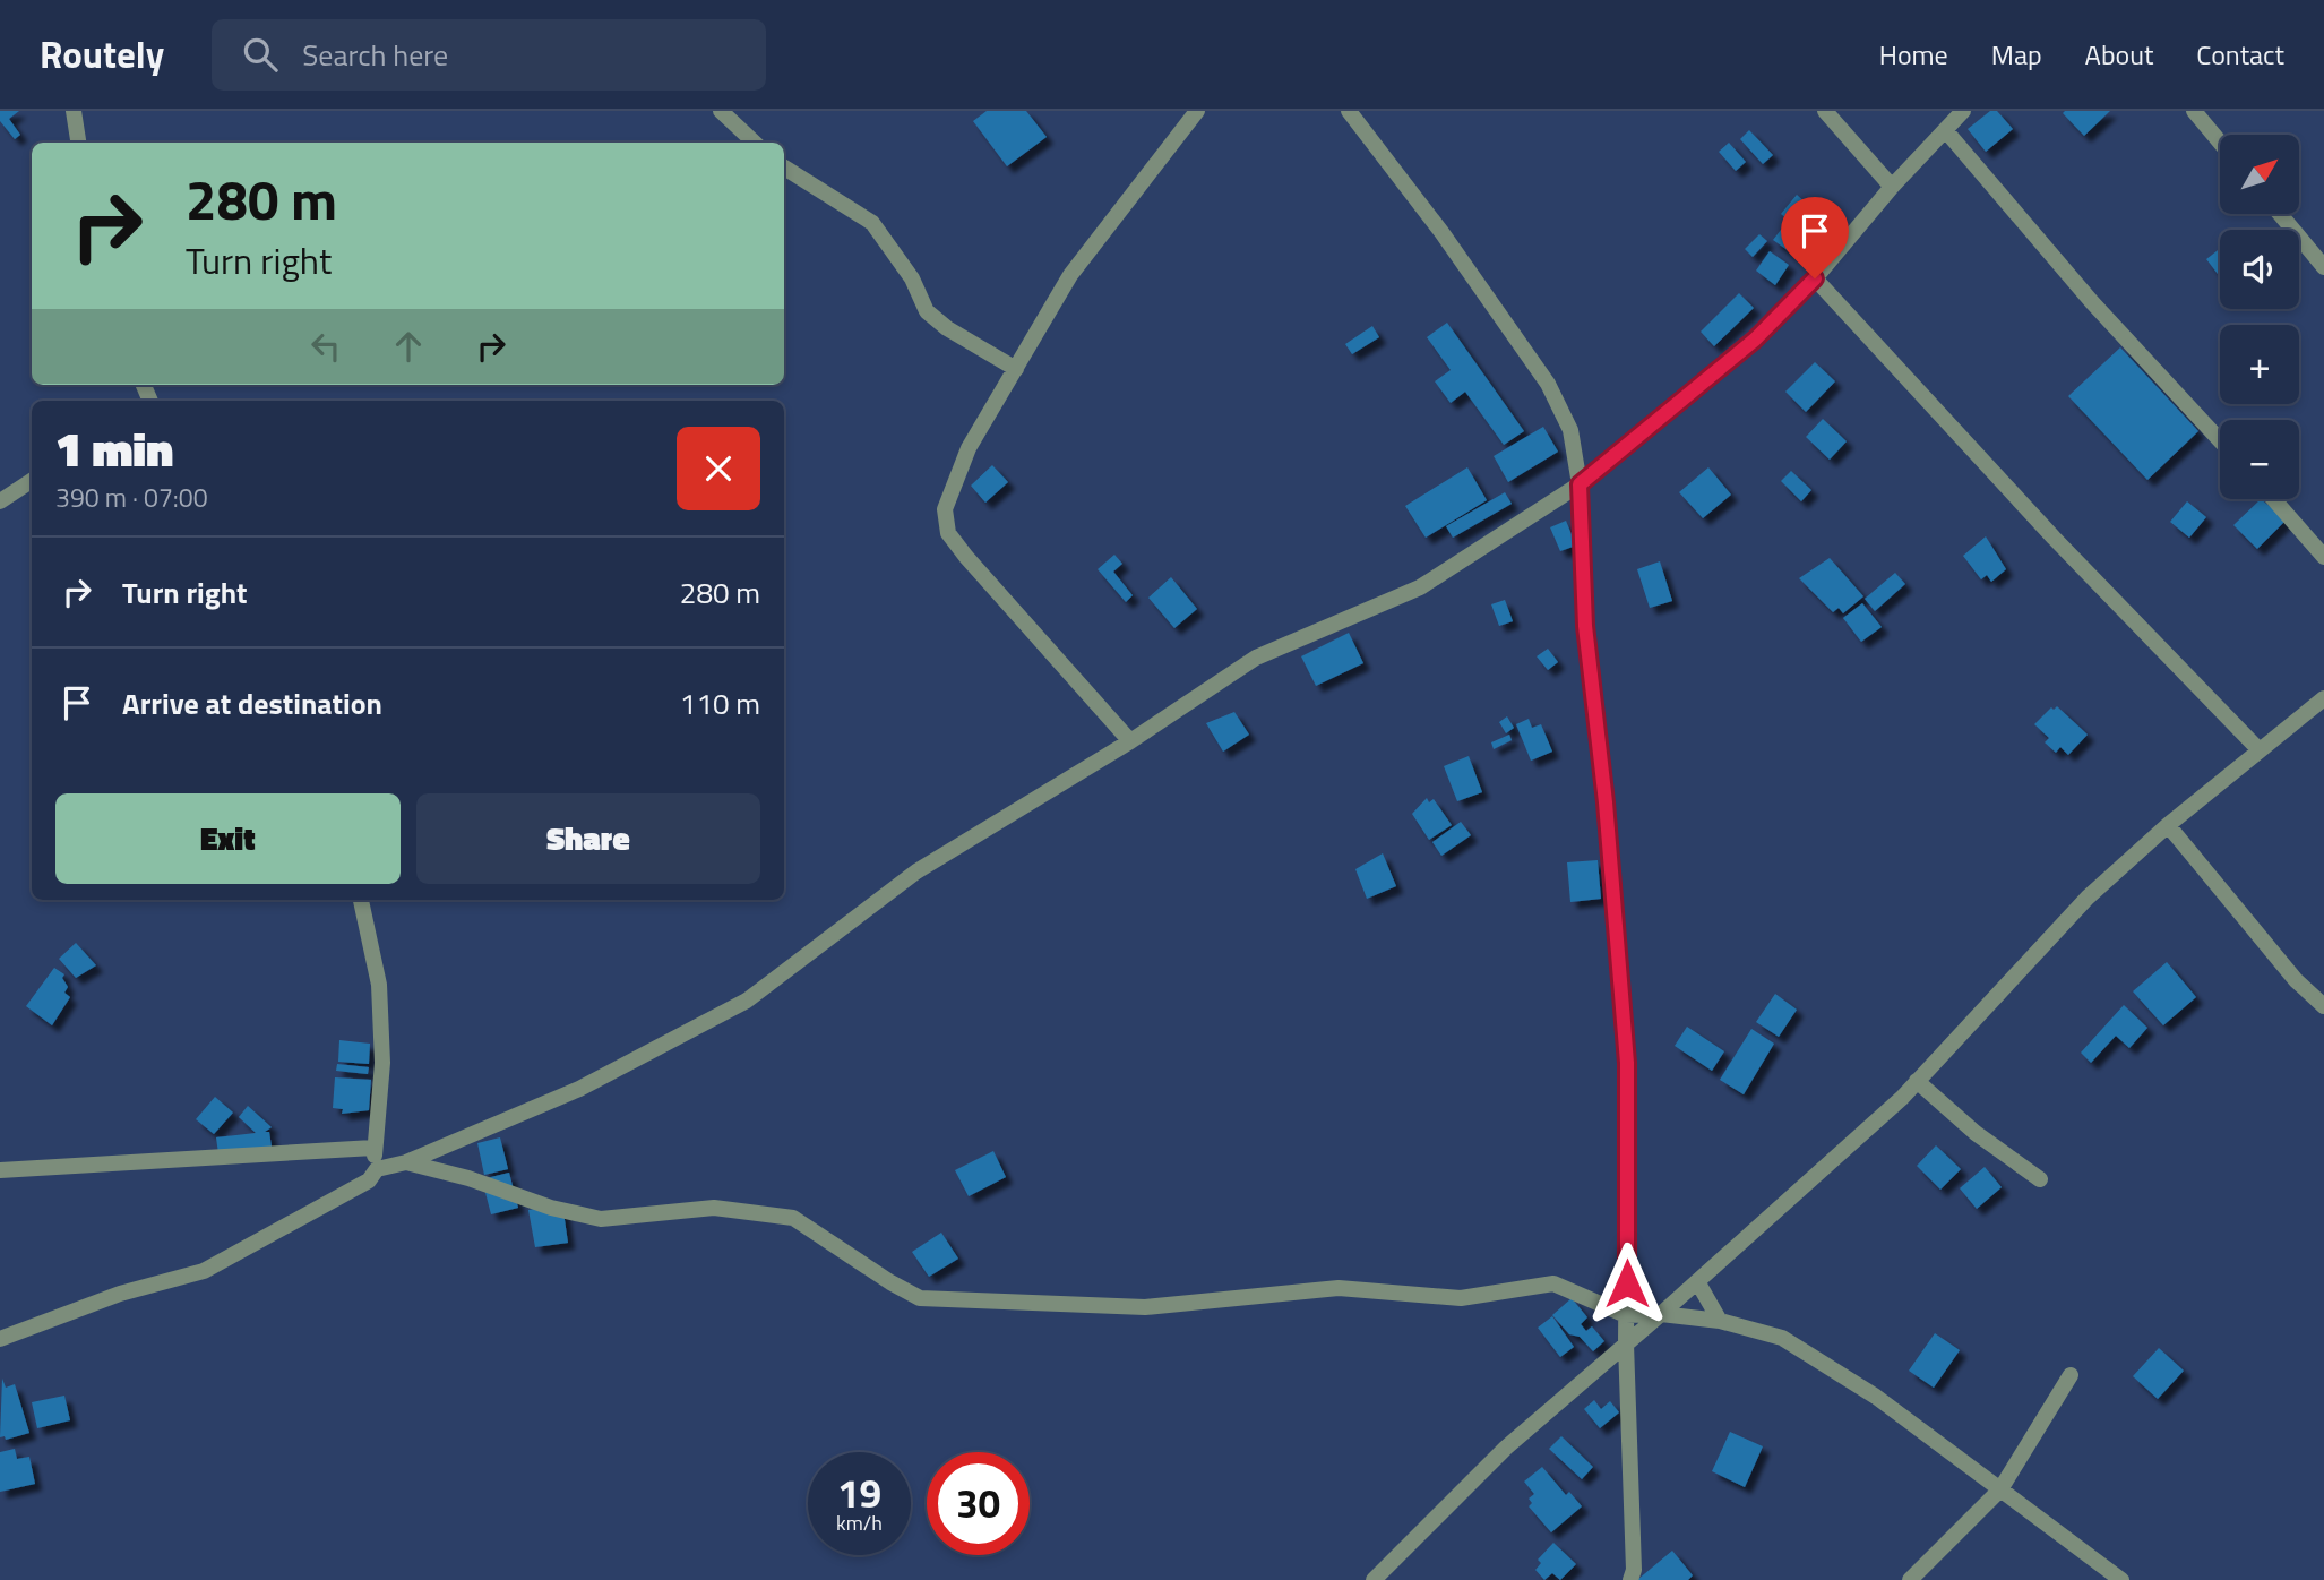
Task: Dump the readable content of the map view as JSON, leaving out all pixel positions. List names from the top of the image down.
{
  "north": "top right",
  "page": {
    "header": "Routely",
    "search": "Search here",
    "nav": [
      "Home",
      "Map",
      "About",
      "Contact"
    ],
    "map_buttons": ["+", "−"],
    "turn": ["280 m", "Turn right"],
    "heading": ["1 min", "390 m · 07:00"],
    "list": [
      {
        "name": "Turn right",
        "value": "280 m"
      },
      {
        "name": "Arrive at destination",
        "value": "110 m"
      }
    ],
    "buttons": ["Exit", "Share"],
    "speed": "19 km/h",
    "limit": "30"
  }
}
